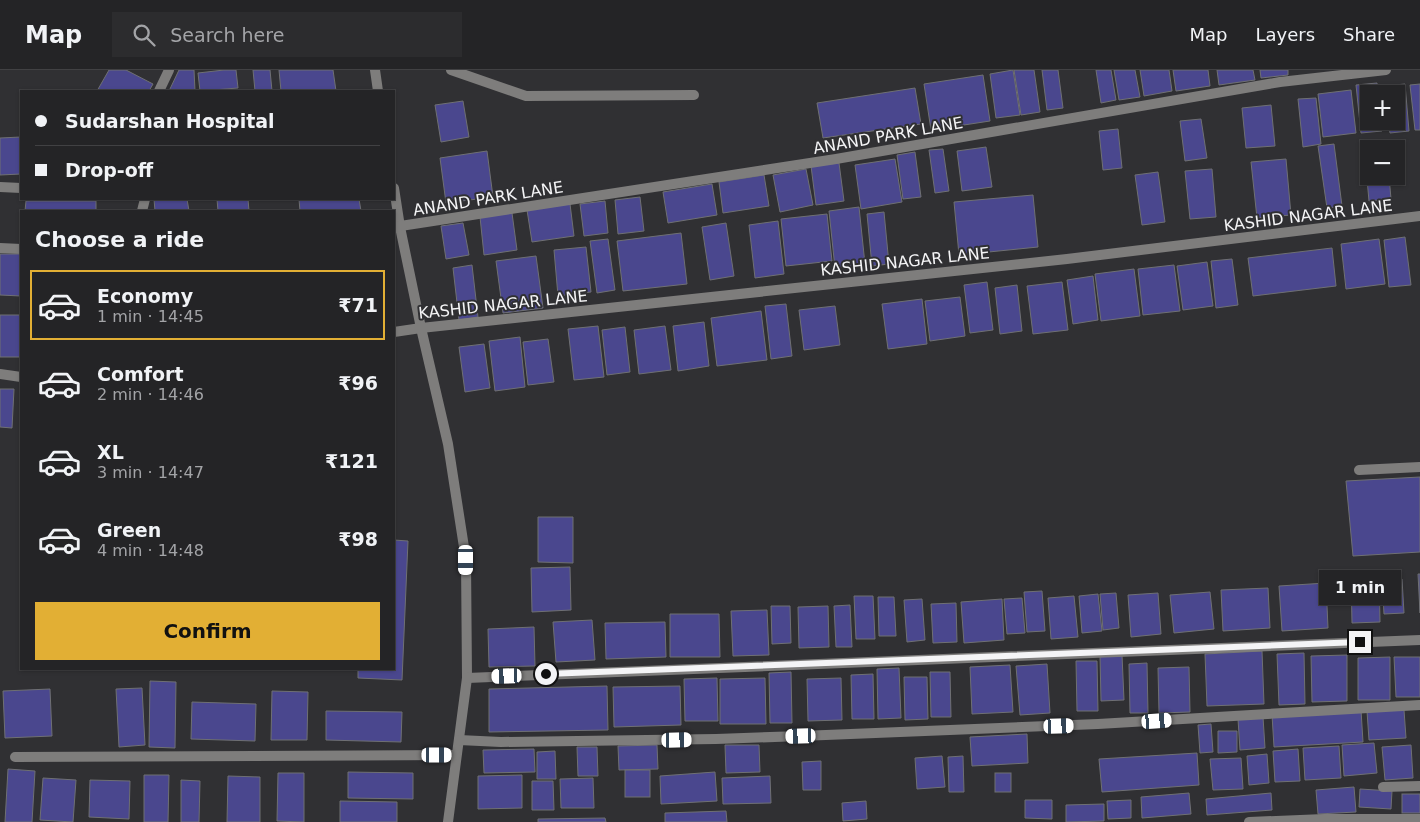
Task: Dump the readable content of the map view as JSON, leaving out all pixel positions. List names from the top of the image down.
{
  "streets": {
    "street": ["ANAND PARK LANE", "KASHID NAGAR LANE"]
  },
  "page": {
    "header": "Map",
    "search": "Search here",
    "nav": ["Map", "Layers", "Share"],
    "map_buttons": ["+", "−"],
    "banner": ["Sudarshan Hospital", "Drop-off"],
    "heading": "Choose a ride",
    "list": [
      {
        "name": "Economy",
        "note": "1 min · 14:45",
        "value": "₹71"
      },
      {
        "name": "Comfort",
        "note": "2 min · 14:46",
        "value": "₹96"
      },
      {
        "name": "XL",
        "note": "3 min · 14:47",
        "value": "₹121"
      },
      {
        "name": "Green",
        "note": "4 min · 14:48",
        "value": "₹98"
      }
    ],
    "bubble": "1 min",
    "buttons": "Confirm"
  }
}
